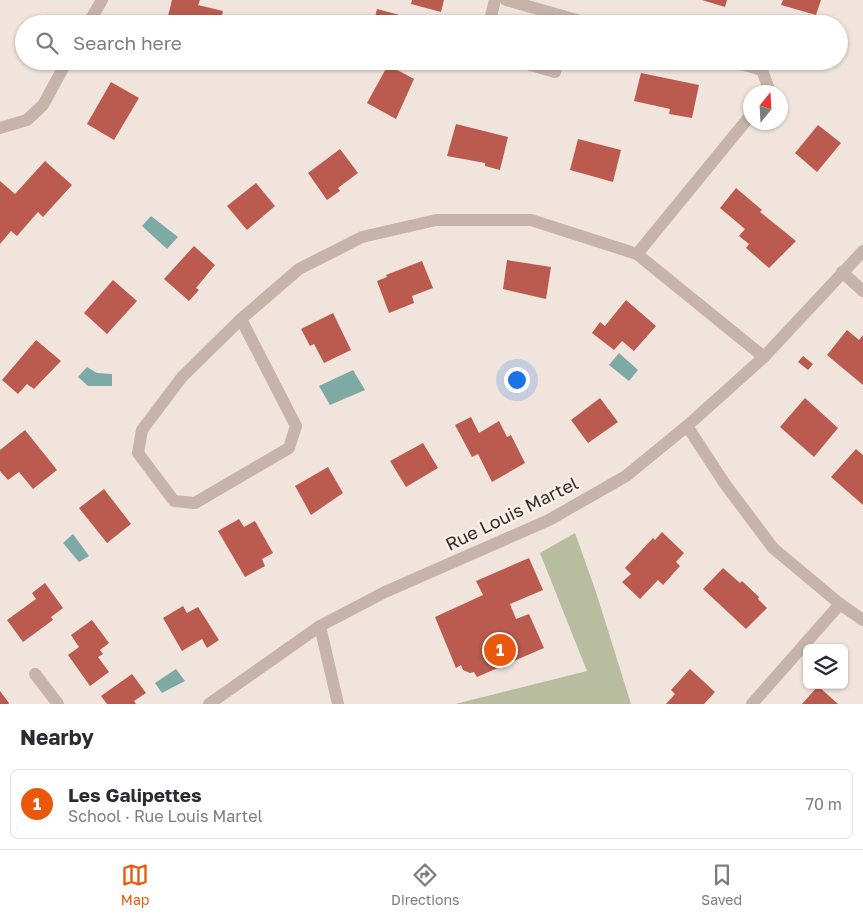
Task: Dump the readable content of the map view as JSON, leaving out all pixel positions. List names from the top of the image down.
{
  "streets": {
    "street": ["Rue Louis Martel"]
  },
  "north": "top",
  "page": {
    "search": "Search here",
    "pins": "1",
    "heading": "Nearby",
    "list": [
      {
        "mark": "1",
        "name": "Les Galipettes",
        "note": "School · Rue Louis Martel",
        "value": "70 m"
      }
    ],
    "nav": ["Map", "Directions", "Saved"]
  }
}
